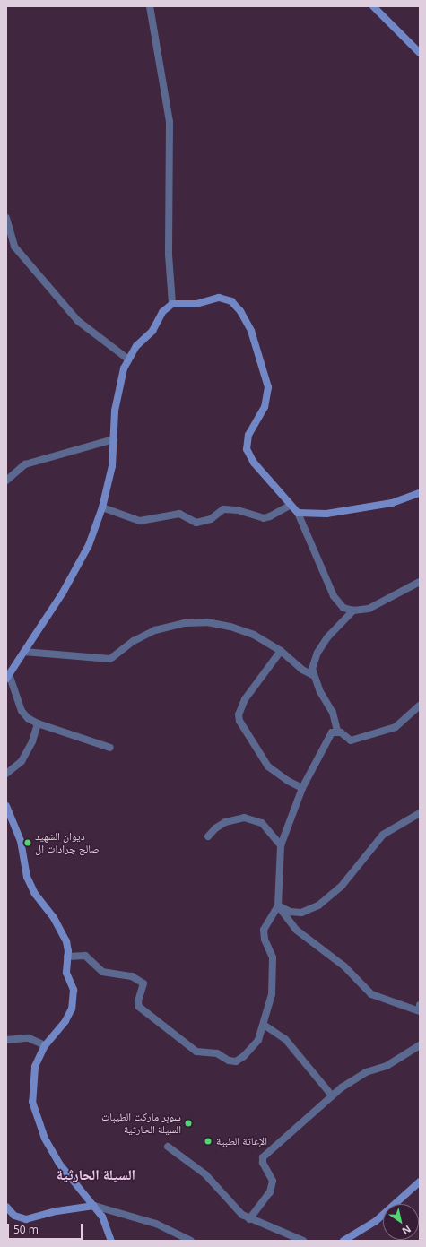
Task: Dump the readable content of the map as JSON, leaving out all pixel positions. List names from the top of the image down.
{
  "districts": ["السيلة الحارثية"],
  "places": ["ديوان الشهيد صالح جرادات ال", "سوبر ماركت الطيبات السيلة الحارثية", "الإغاثة الطبية"],
  "scale_bar": "50 m",
  "north": "bottom right"
}
